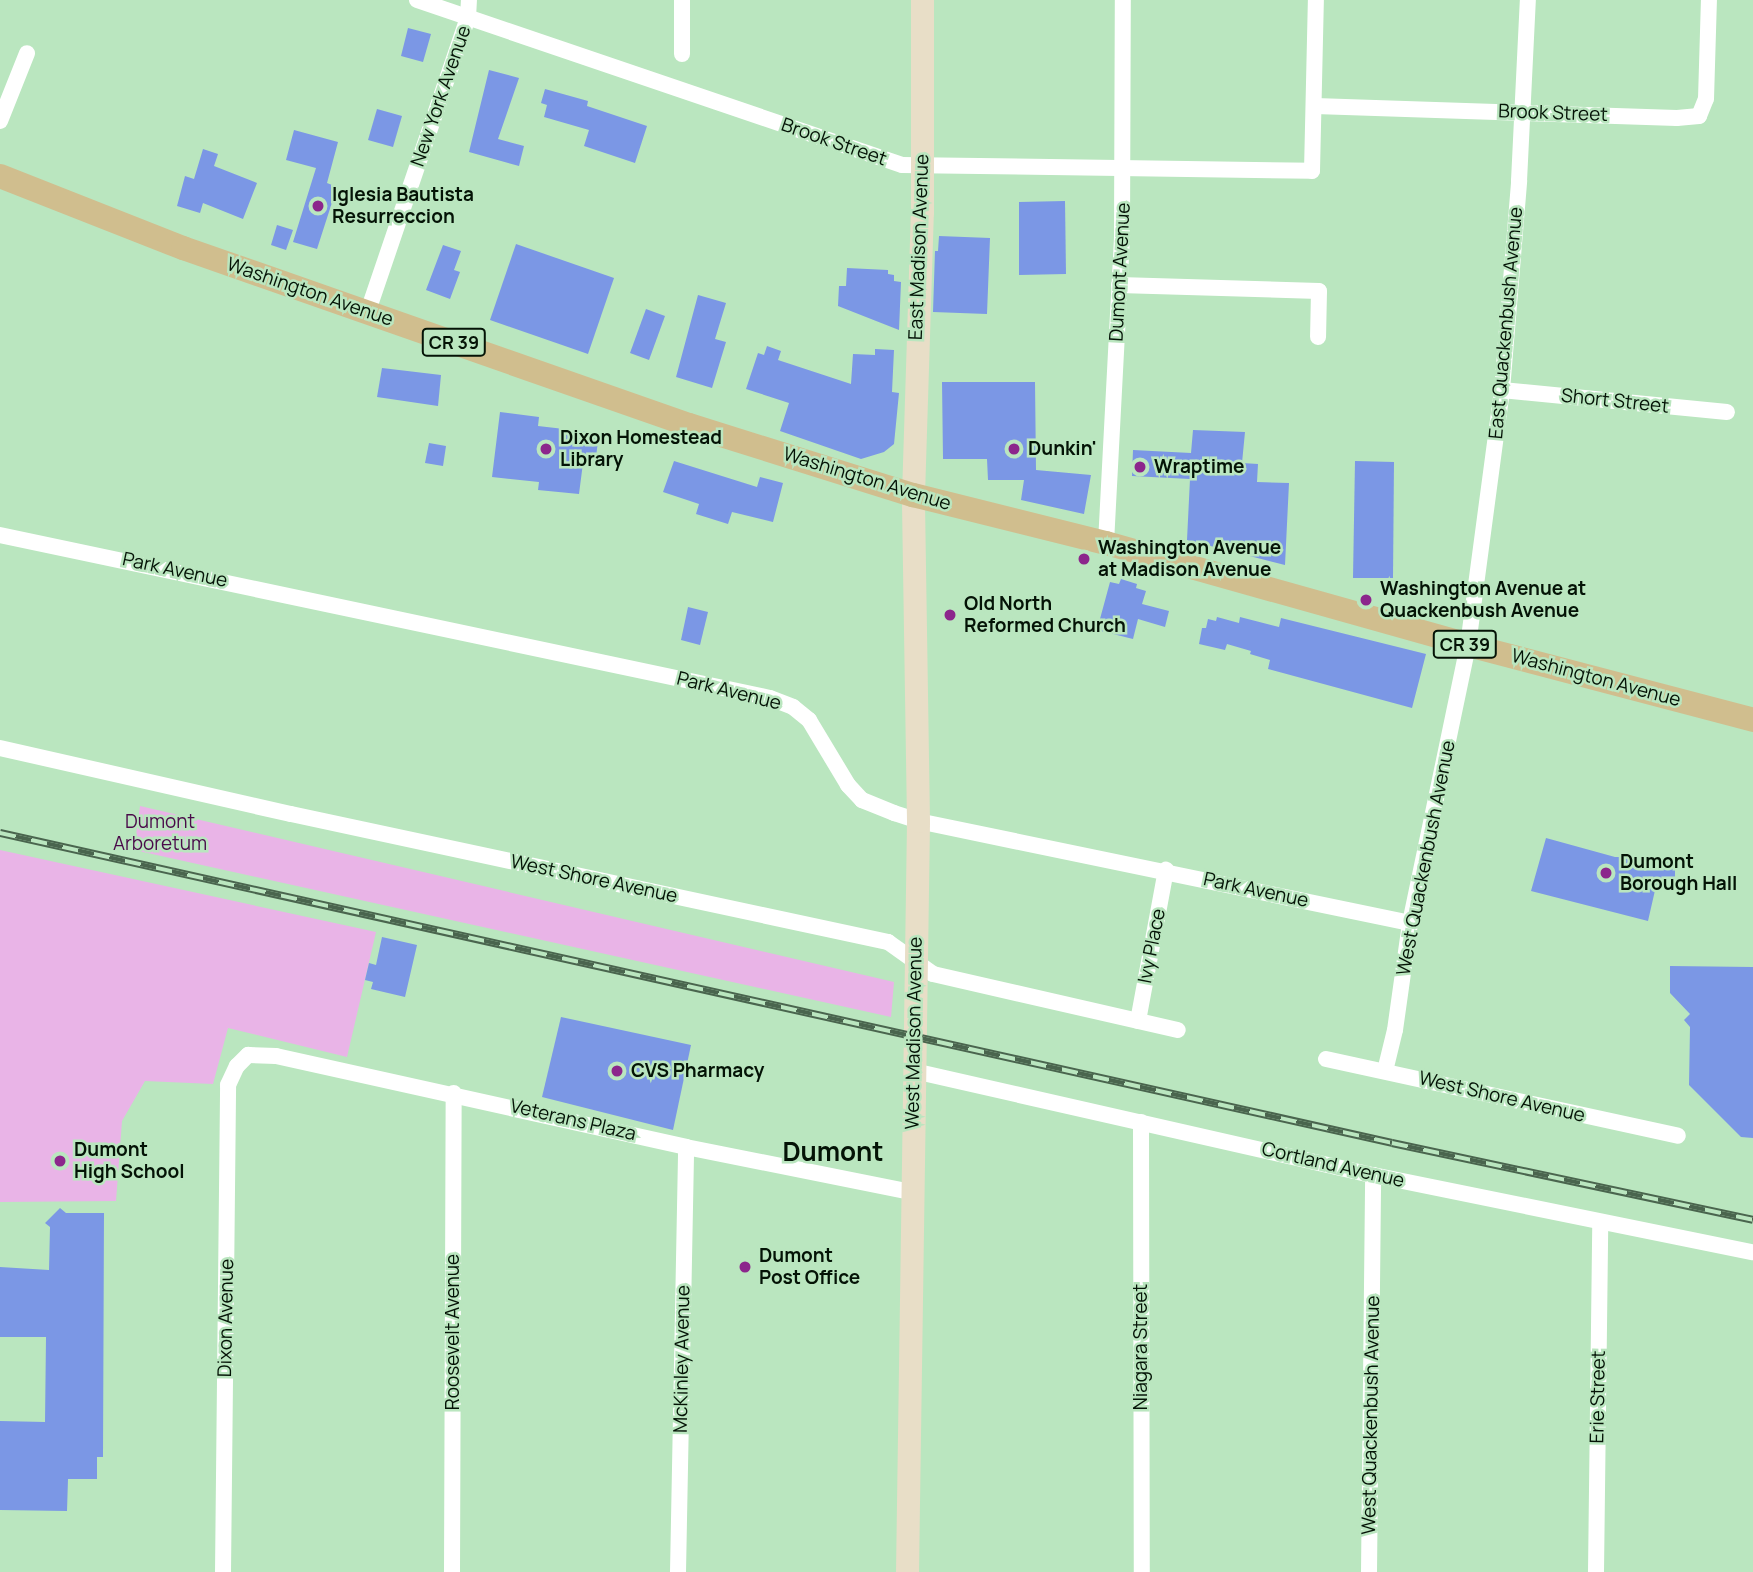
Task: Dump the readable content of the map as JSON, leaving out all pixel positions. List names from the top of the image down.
{
  "streets": {
    "main road": [
      "East Madison Avenue",
      "Washington Avenue",
      "CR 39",
      "West Madison Avenue"
    ],
    "street": [
      "New York Avenue",
      "Brook Street",
      "Dumont Avenue",
      "East Quackenbush Avenue",
      "Short Street",
      "Park Avenue",
      "West Quackenbush Avenue",
      "West Shore Avenue",
      "Ivy Place",
      "Veterans Plaza",
      "Cortland Avenue",
      "Dixon Avenue",
      "Roosevelt Avenue",
      "Niagara Street",
      "McKinley Avenue",
      "Erie Street"
    ]
  },
  "crossings": [
    ["New York Avenue", "Brook Street"],
    ["New York Avenue", "Washington Avenue"],
    ["Brook Street", "East Madison Avenue"],
    ["Brook Street", "Dumont Avenue"],
    ["Brook Street", "East Quackenbush Avenue"],
    ["East Madison Avenue", "Washington Avenue"],
    ["East Madison Avenue", "West Madison Avenue"],
    ["Dumont Avenue", "Washington Avenue"],
    ["Washington Avenue", "East Quackenbush Avenue"],
    ["Washington Avenue", "West Quackenbush Avenue"],
    ["Washington Avenue", "West Madison Avenue"],
    ["East Quackenbush Avenue", "Short Street"],
    ["East Quackenbush Avenue", "West Quackenbush Avenue"],
    ["Park Avenue", "West Quackenbush Avenue"],
    ["Park Avenue", "Ivy Place"],
    ["Park Avenue", "West Madison Avenue"],
    ["West Quackenbush Avenue", "West Shore Avenue"],
    ["West Quackenbush Avenue", "Cortland Avenue"],
    ["West Shore Avenue", "Ivy Place"],
    ["West Shore Avenue", "West Madison Avenue"],
    ["West Madison Avenue", "Veterans Plaza"],
    ["West Madison Avenue", "Cortland Avenue"],
    ["Veterans Plaza", "Dixon Avenue"],
    ["Veterans Plaza", "Roosevelt Avenue"],
    ["Veterans Plaza", "McKinley Avenue"],
    ["Cortland Avenue", "Niagara Street"],
    ["Cortland Avenue", "Erie Street"]
  ],
  "districts": ["Dumont"],
  "parks": ["Dumont Arboretum"],
  "places": [
    "Iglesia Bautista Resurreccion",
    "Dixon Homestead Library",
    "Dunkin'",
    "Wraptime",
    "Washington Avenue at Madison Avenue",
    "Washington Avenue at Quackenbush Avenue",
    "Old North Reformed Church",
    "Dumont Borough Hall",
    "CVS Pharmacy",
    "Dumont High School",
    "Dumont Post Office"
  ]
}
